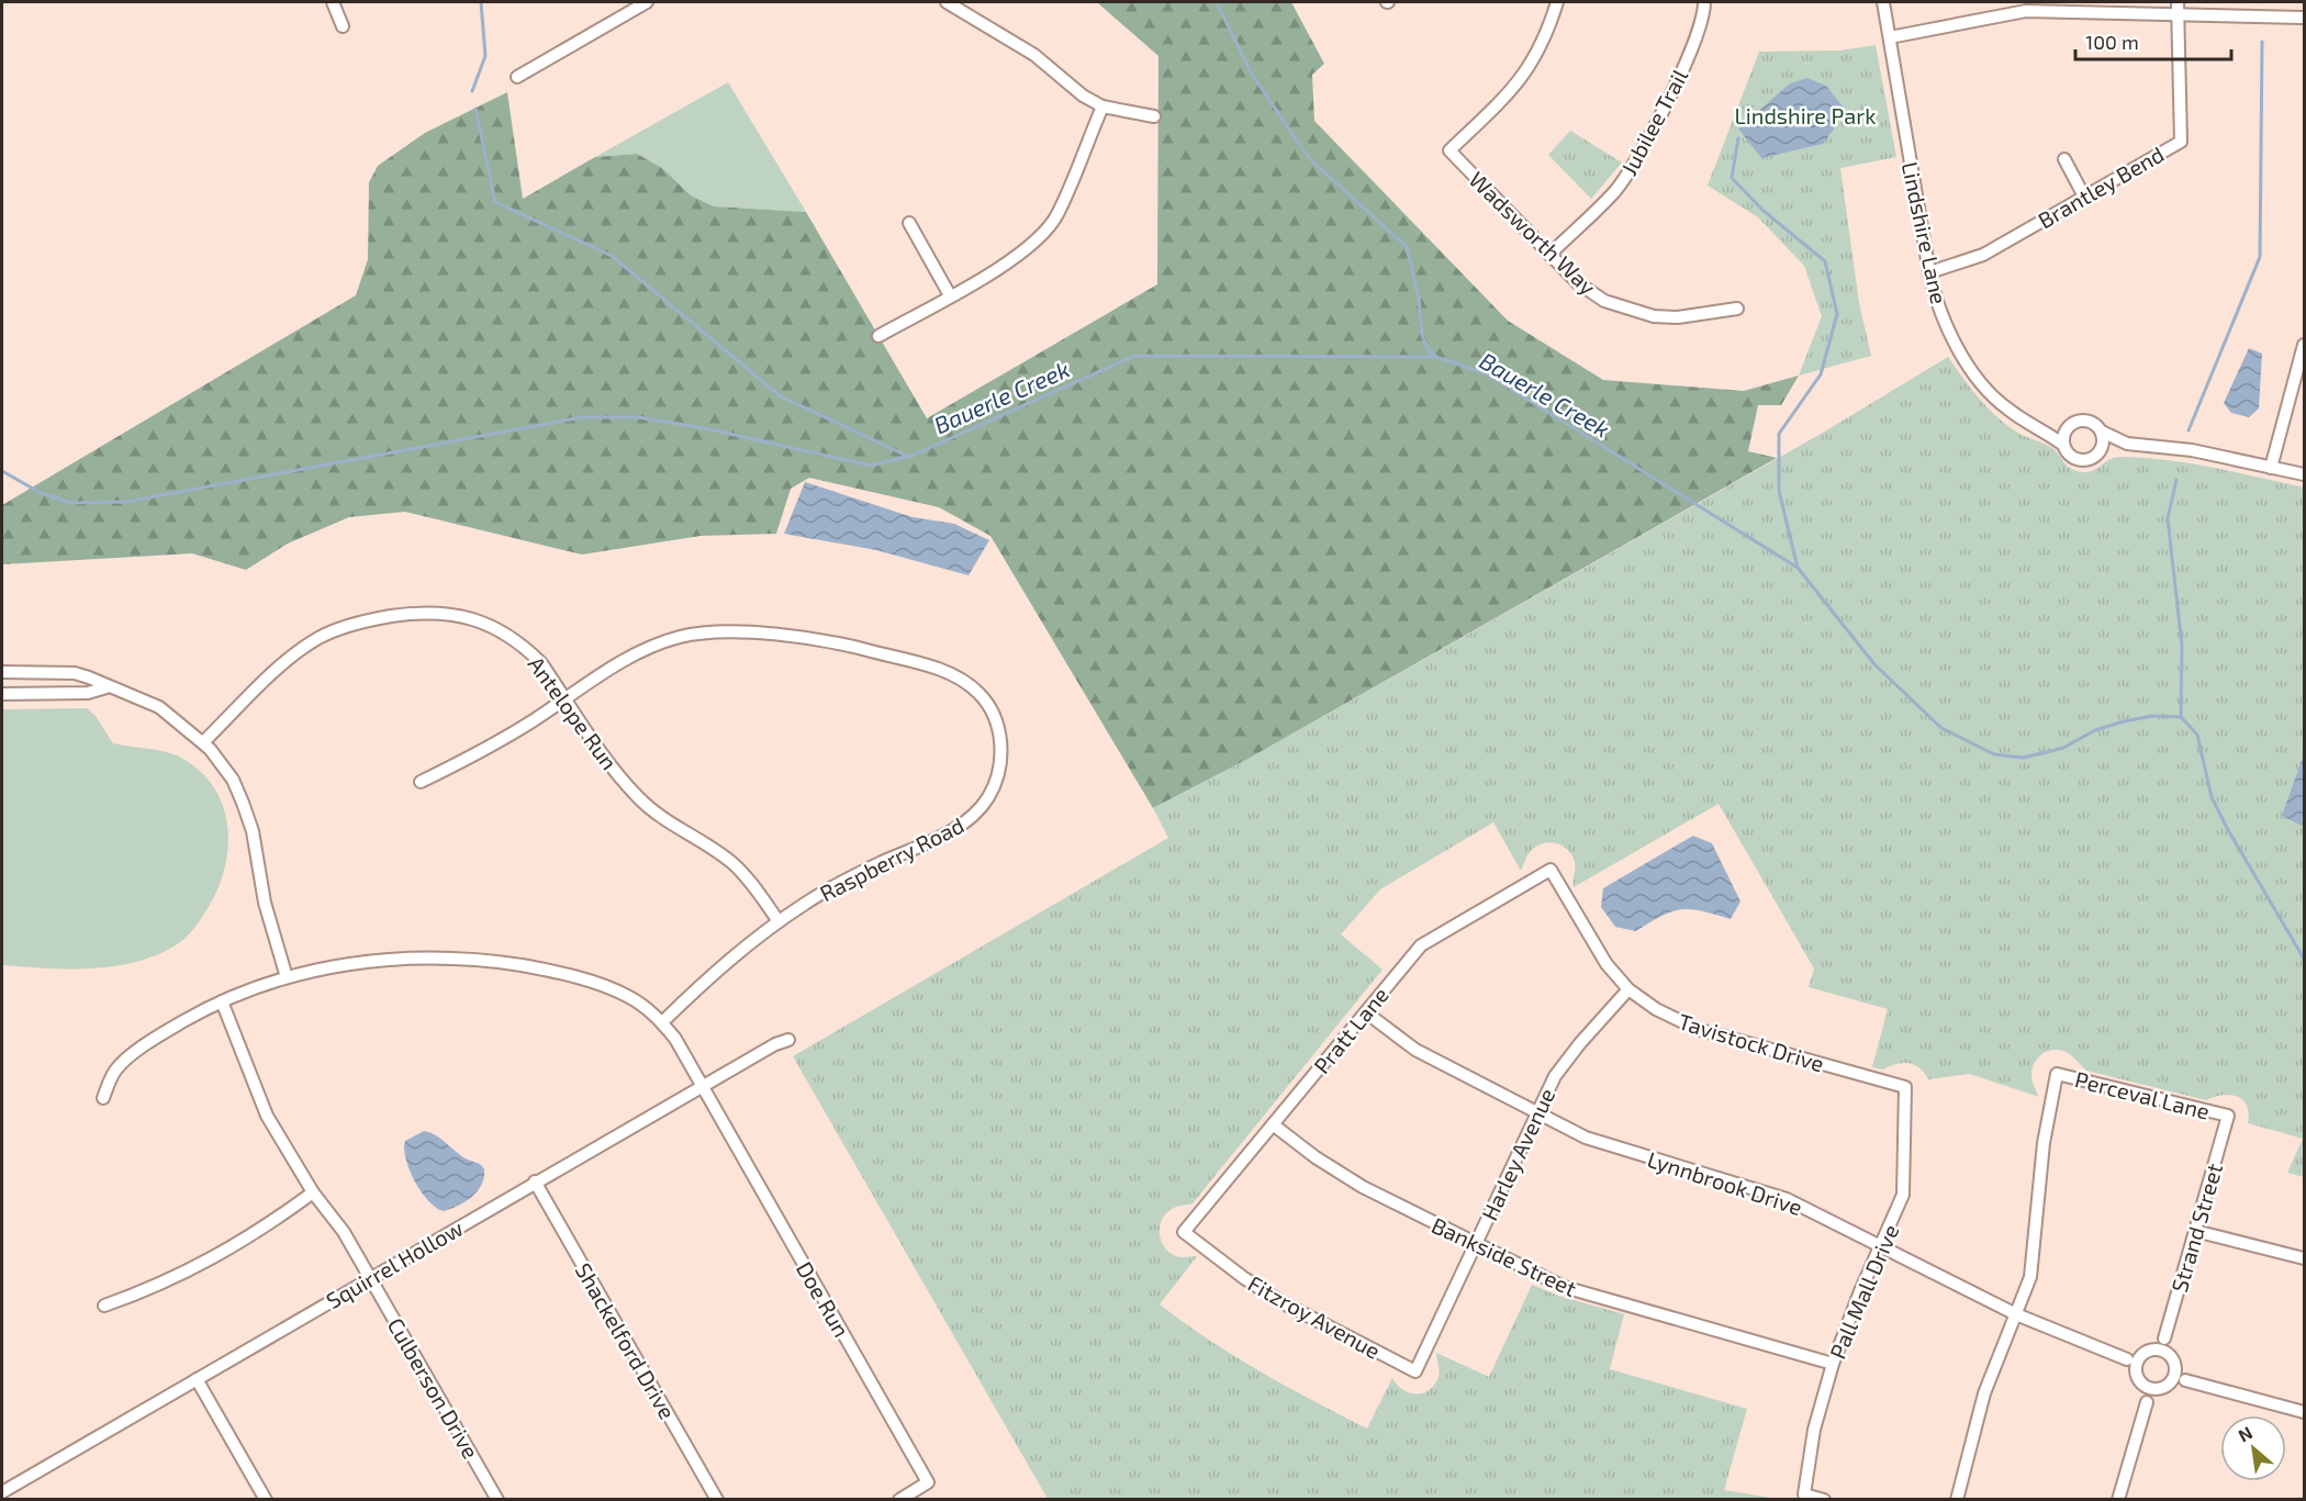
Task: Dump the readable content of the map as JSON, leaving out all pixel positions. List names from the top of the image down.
{
  "streets": {
    "street": [
      "Jubilee Trail",
      "Brantley Bend",
      "Wadsworth Way",
      "Lindshire Lane",
      "Antelope Run",
      "Raspberry Road",
      "Pratt Lane",
      "Tavistock Drive",
      "Perceval Lane",
      "Harley Avenue",
      "Lynnbrook Drive",
      "Strand Street",
      "Bankside Street",
      "Squirrel Hollow",
      "Pall Mall Drive",
      "Doe Run",
      "Fitzroy Avenue",
      "Shackelford Drive",
      "Culberson Drive"
    ]
  },
  "crossings": [
    ["Jubilee Trail", "Wadsworth Way"],
    ["Brantley Bend", "Lindshire Lane"],
    ["Antelope Run", "Raspberry Road"],
    ["Pratt Lane", "Tavistock Drive"],
    ["Pratt Lane", "Lynnbrook Drive"],
    ["Pratt Lane", "Bankside Street"],
    ["Pratt Lane", "Fitzroy Avenue"],
    ["Tavistock Drive", "Harley Avenue"],
    ["Tavistock Drive", "Pall Mall Drive"],
    ["Perceval Lane", "Lynnbrook Drive"],
    ["Perceval Lane", "Strand Street"],
    ["Harley Avenue", "Lynnbrook Drive"],
    ["Harley Avenue", "Bankside Street"],
    ["Harley Avenue", "Fitzroy Avenue"],
    ["Lynnbrook Drive", "Pall Mall Drive"],
    ["Bankside Street", "Pall Mall Drive"],
    ["Squirrel Hollow", "Doe Run"],
    ["Squirrel Hollow", "Shackelford Drive"],
    ["Squirrel Hollow", "Culberson Drive"]
  ],
  "water": ["Bauerle Creek"],
  "parks": ["Lindshire Park"],
  "scale_bar": "100 m",
  "north": "top left"
}
